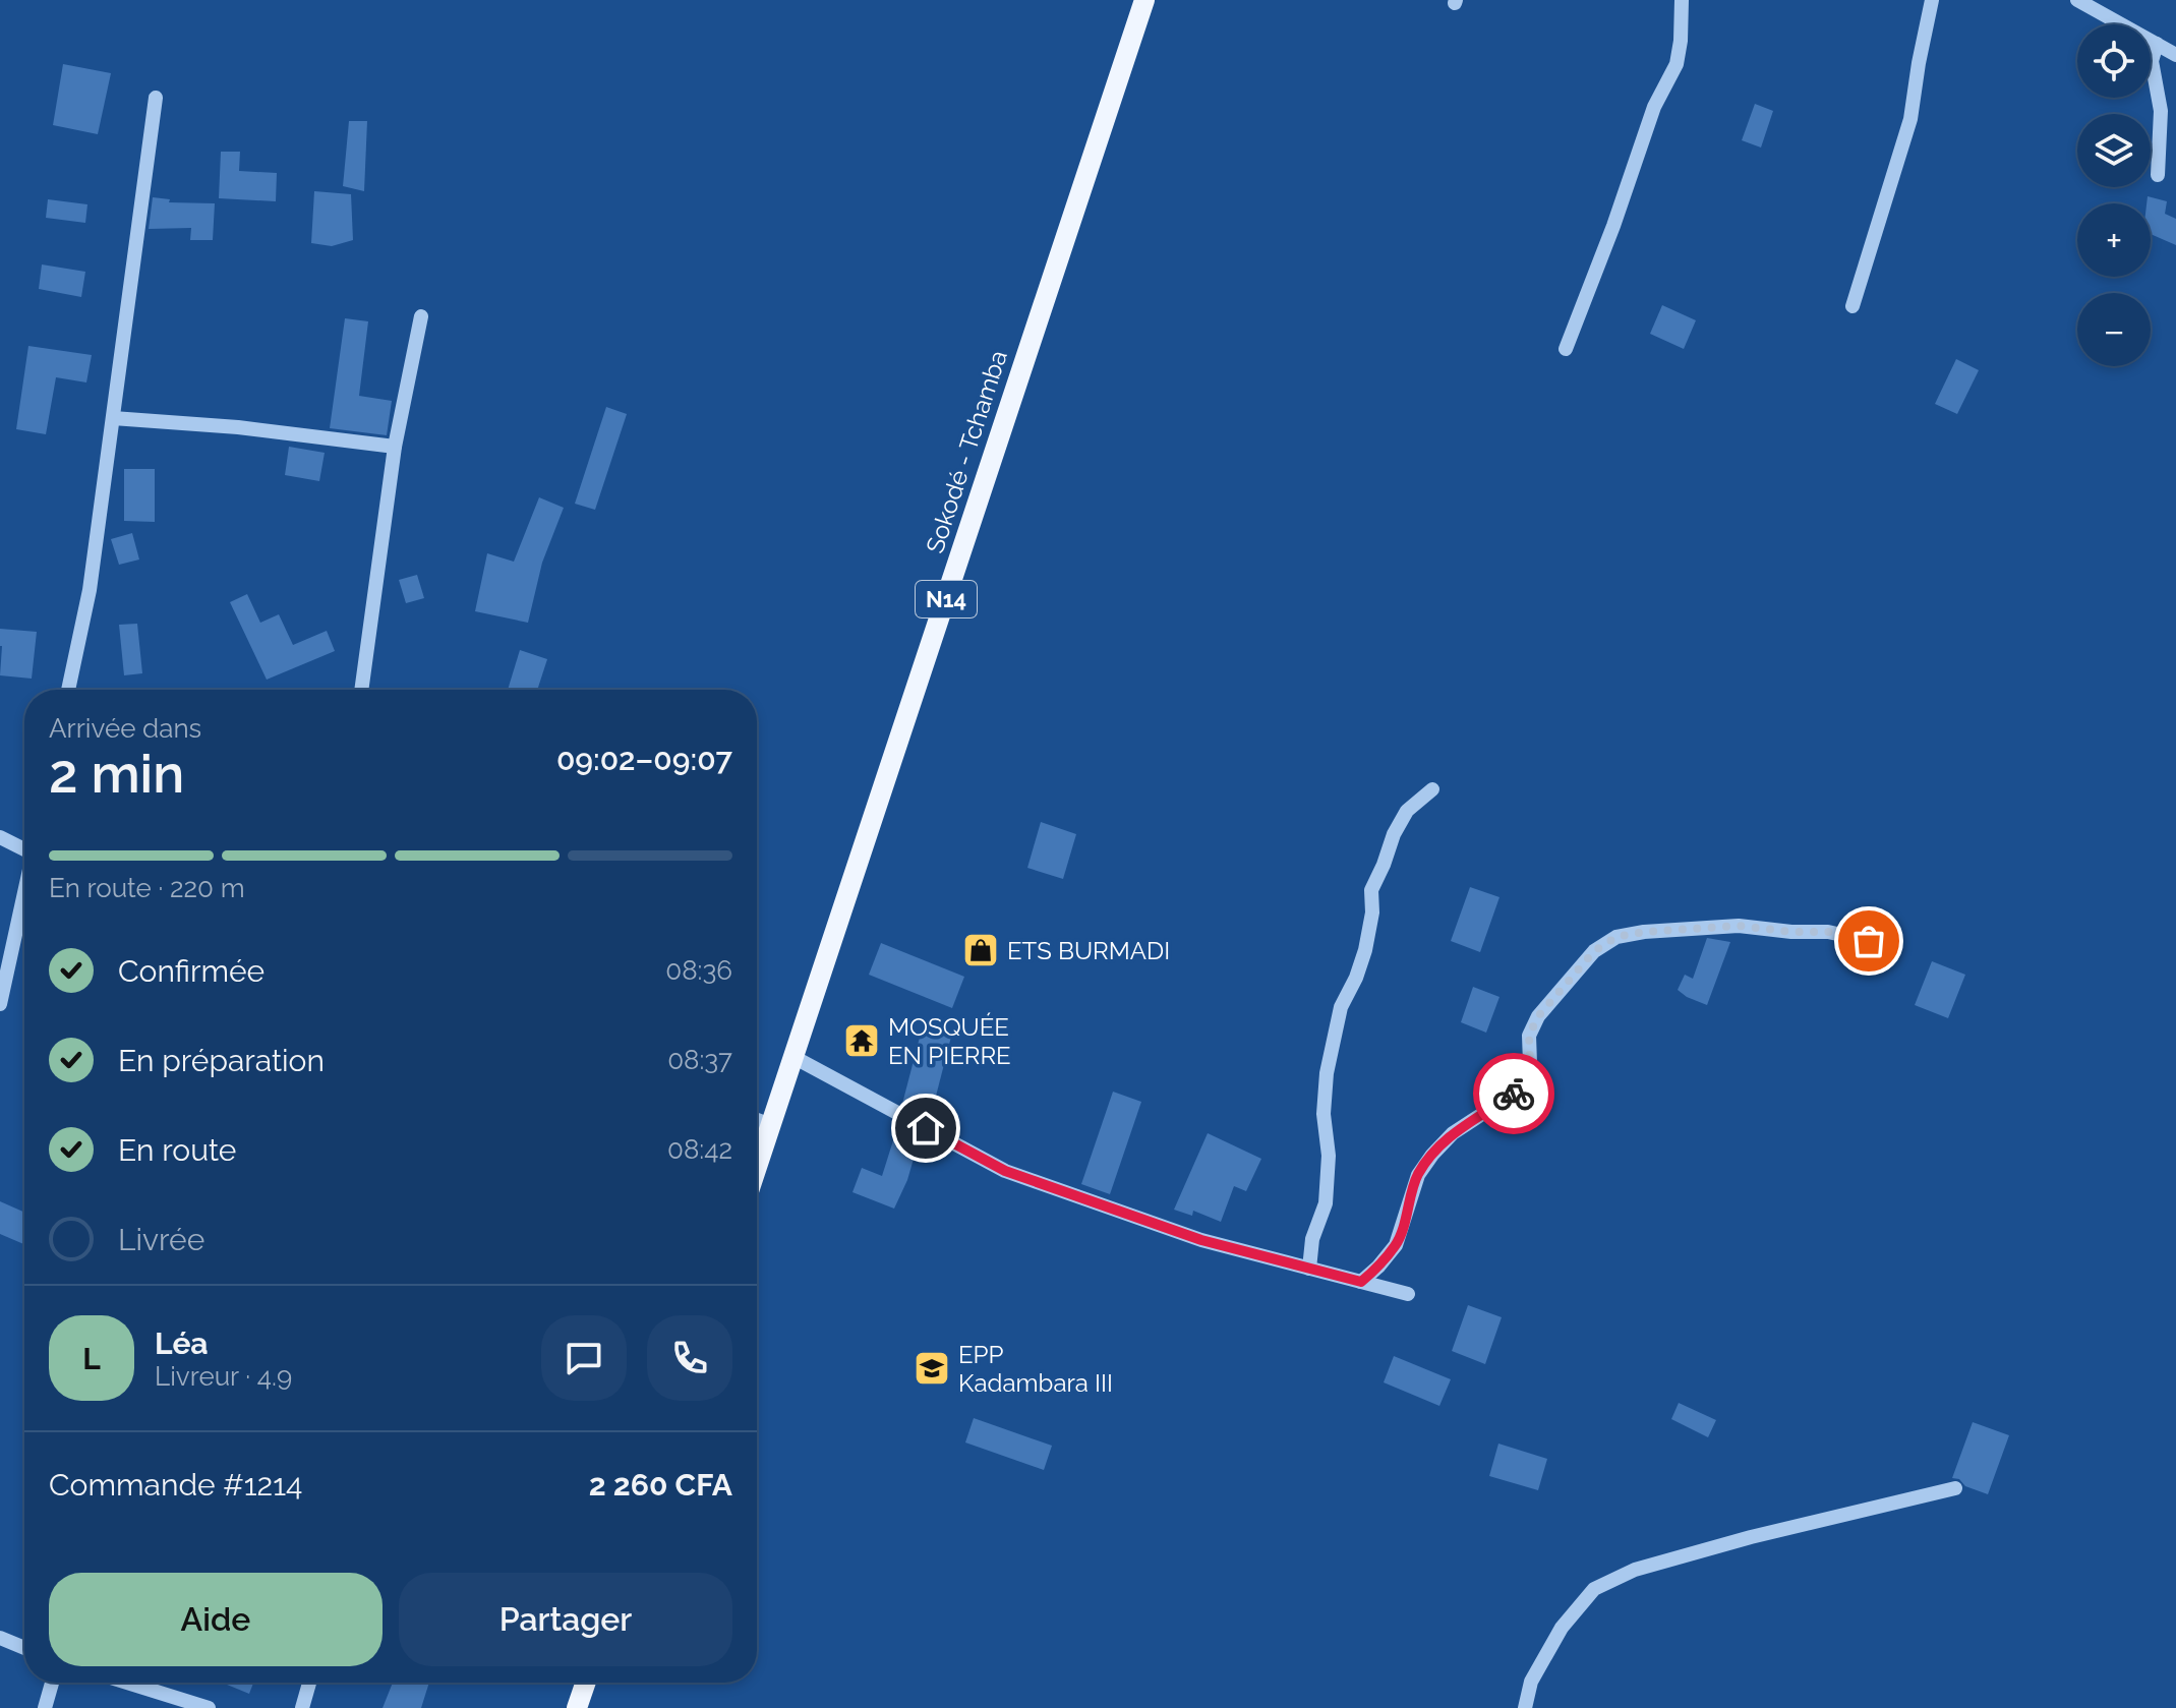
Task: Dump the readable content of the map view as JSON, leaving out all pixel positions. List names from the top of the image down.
{
  "streets": {
    "main road": ["Sokodé - Tchamba", "N14"]
  },
  "places": {
    "shop": ["ETS BURMADI"],
    "temple": ["MOSQUÉE EN PIERRE"],
    "school or university": ["EPP Kadambara III"]
  },
  "page": {
    "map_buttons": ["+", "−"],
    "heading": ["2 min", "Arrivée dans", "09:02–09:07"],
    "panel": [
      "Léa",
      "Livreur · 4.9",
      "Commande #1214",
      "2 260 CFA"
    ],
    "bar": "En route · 220 m",
    "list": [
      ["Confirmée", "08:36"],
      ["En préparation", "08:37"],
      ["En route", "08:42"],
      "Livrée"
    ],
    "round": "L",
    "buttons": ["Aide", "Partager"]
  }
}
